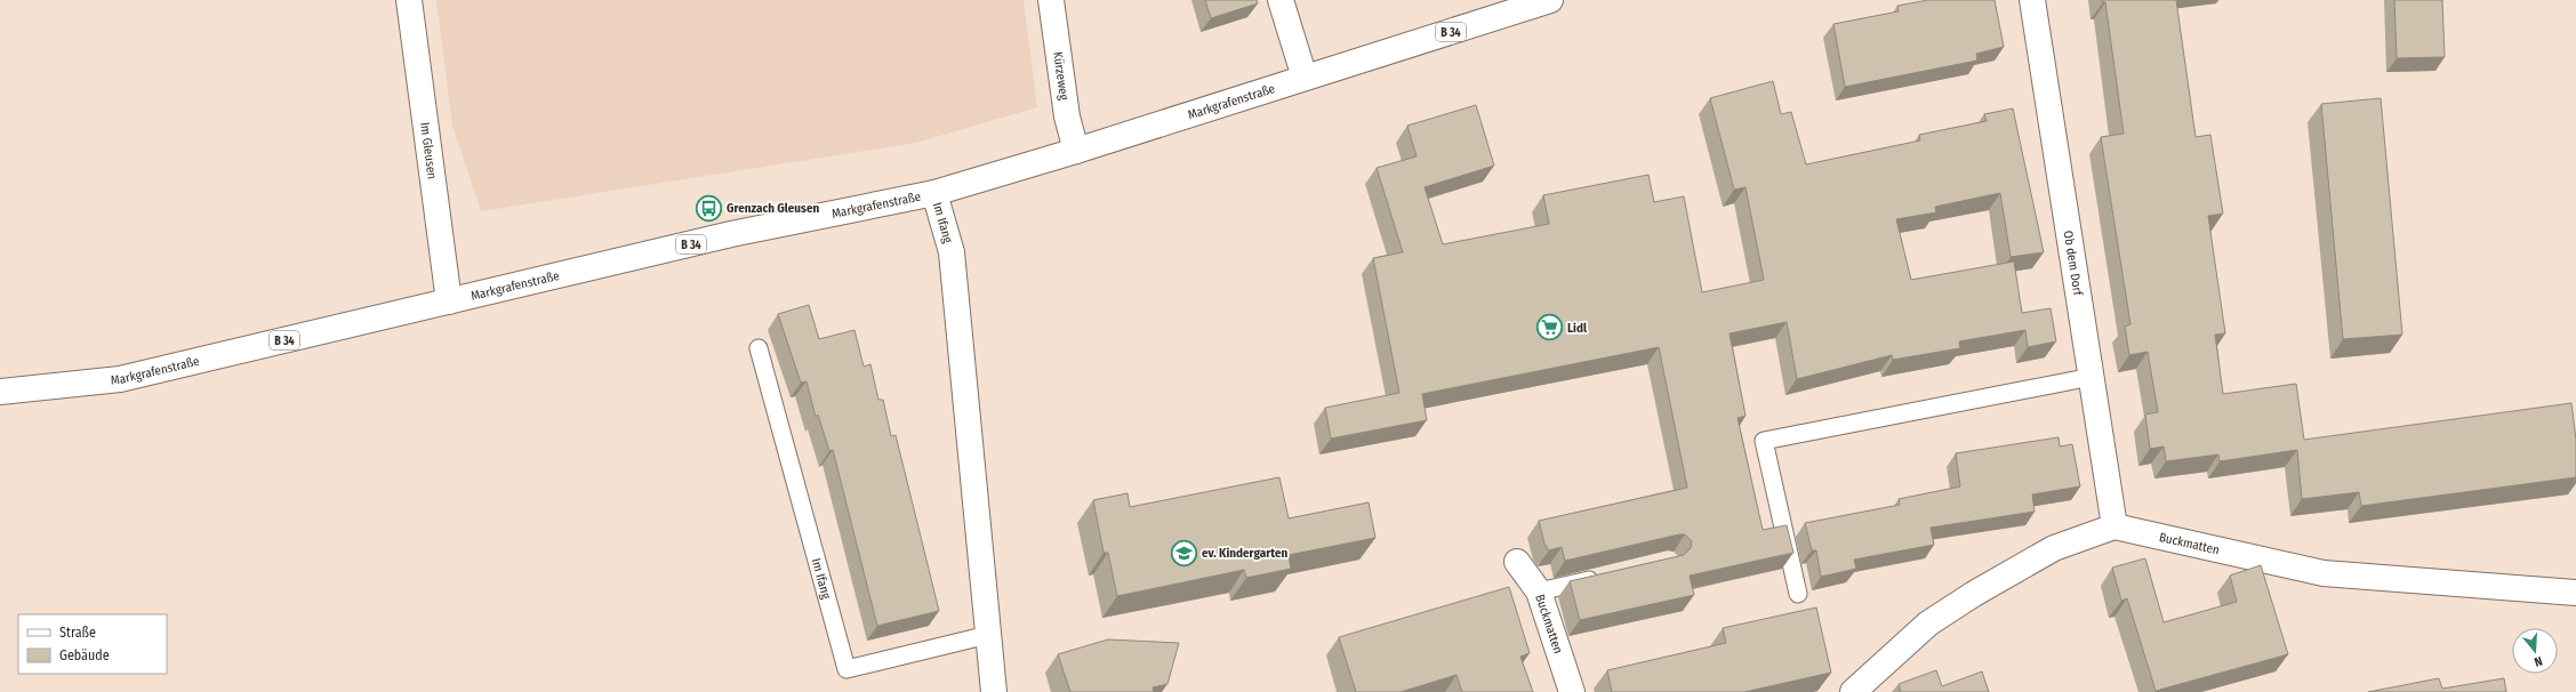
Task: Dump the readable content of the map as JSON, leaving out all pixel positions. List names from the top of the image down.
{
  "streets": {
    "street": [
      "B 34",
      "Kürzeweg",
      "Markgrafenstraße",
      "Im Gleusen",
      "Im Ifang",
      "Ob dem Dorf",
      "Buckmatten"
    ]
  },
  "crossings": [
    ["Kürzeweg", "Markgrafenstraße"],
    ["Markgrafenstraße", "Im Gleusen"],
    ["Markgrafenstraße", "Im Ifang"],
    ["Ob dem Dorf", "Buckmatten"]
  ],
  "places": {
    "bus stop": ["Grenzach Gleusen"],
    "supermarket": ["Lidl"],
    "school or university": ["ev. Kindergarten"]
  },
  "legend": ["Straße", "Gebäude"],
  "north": "bottom"
}
